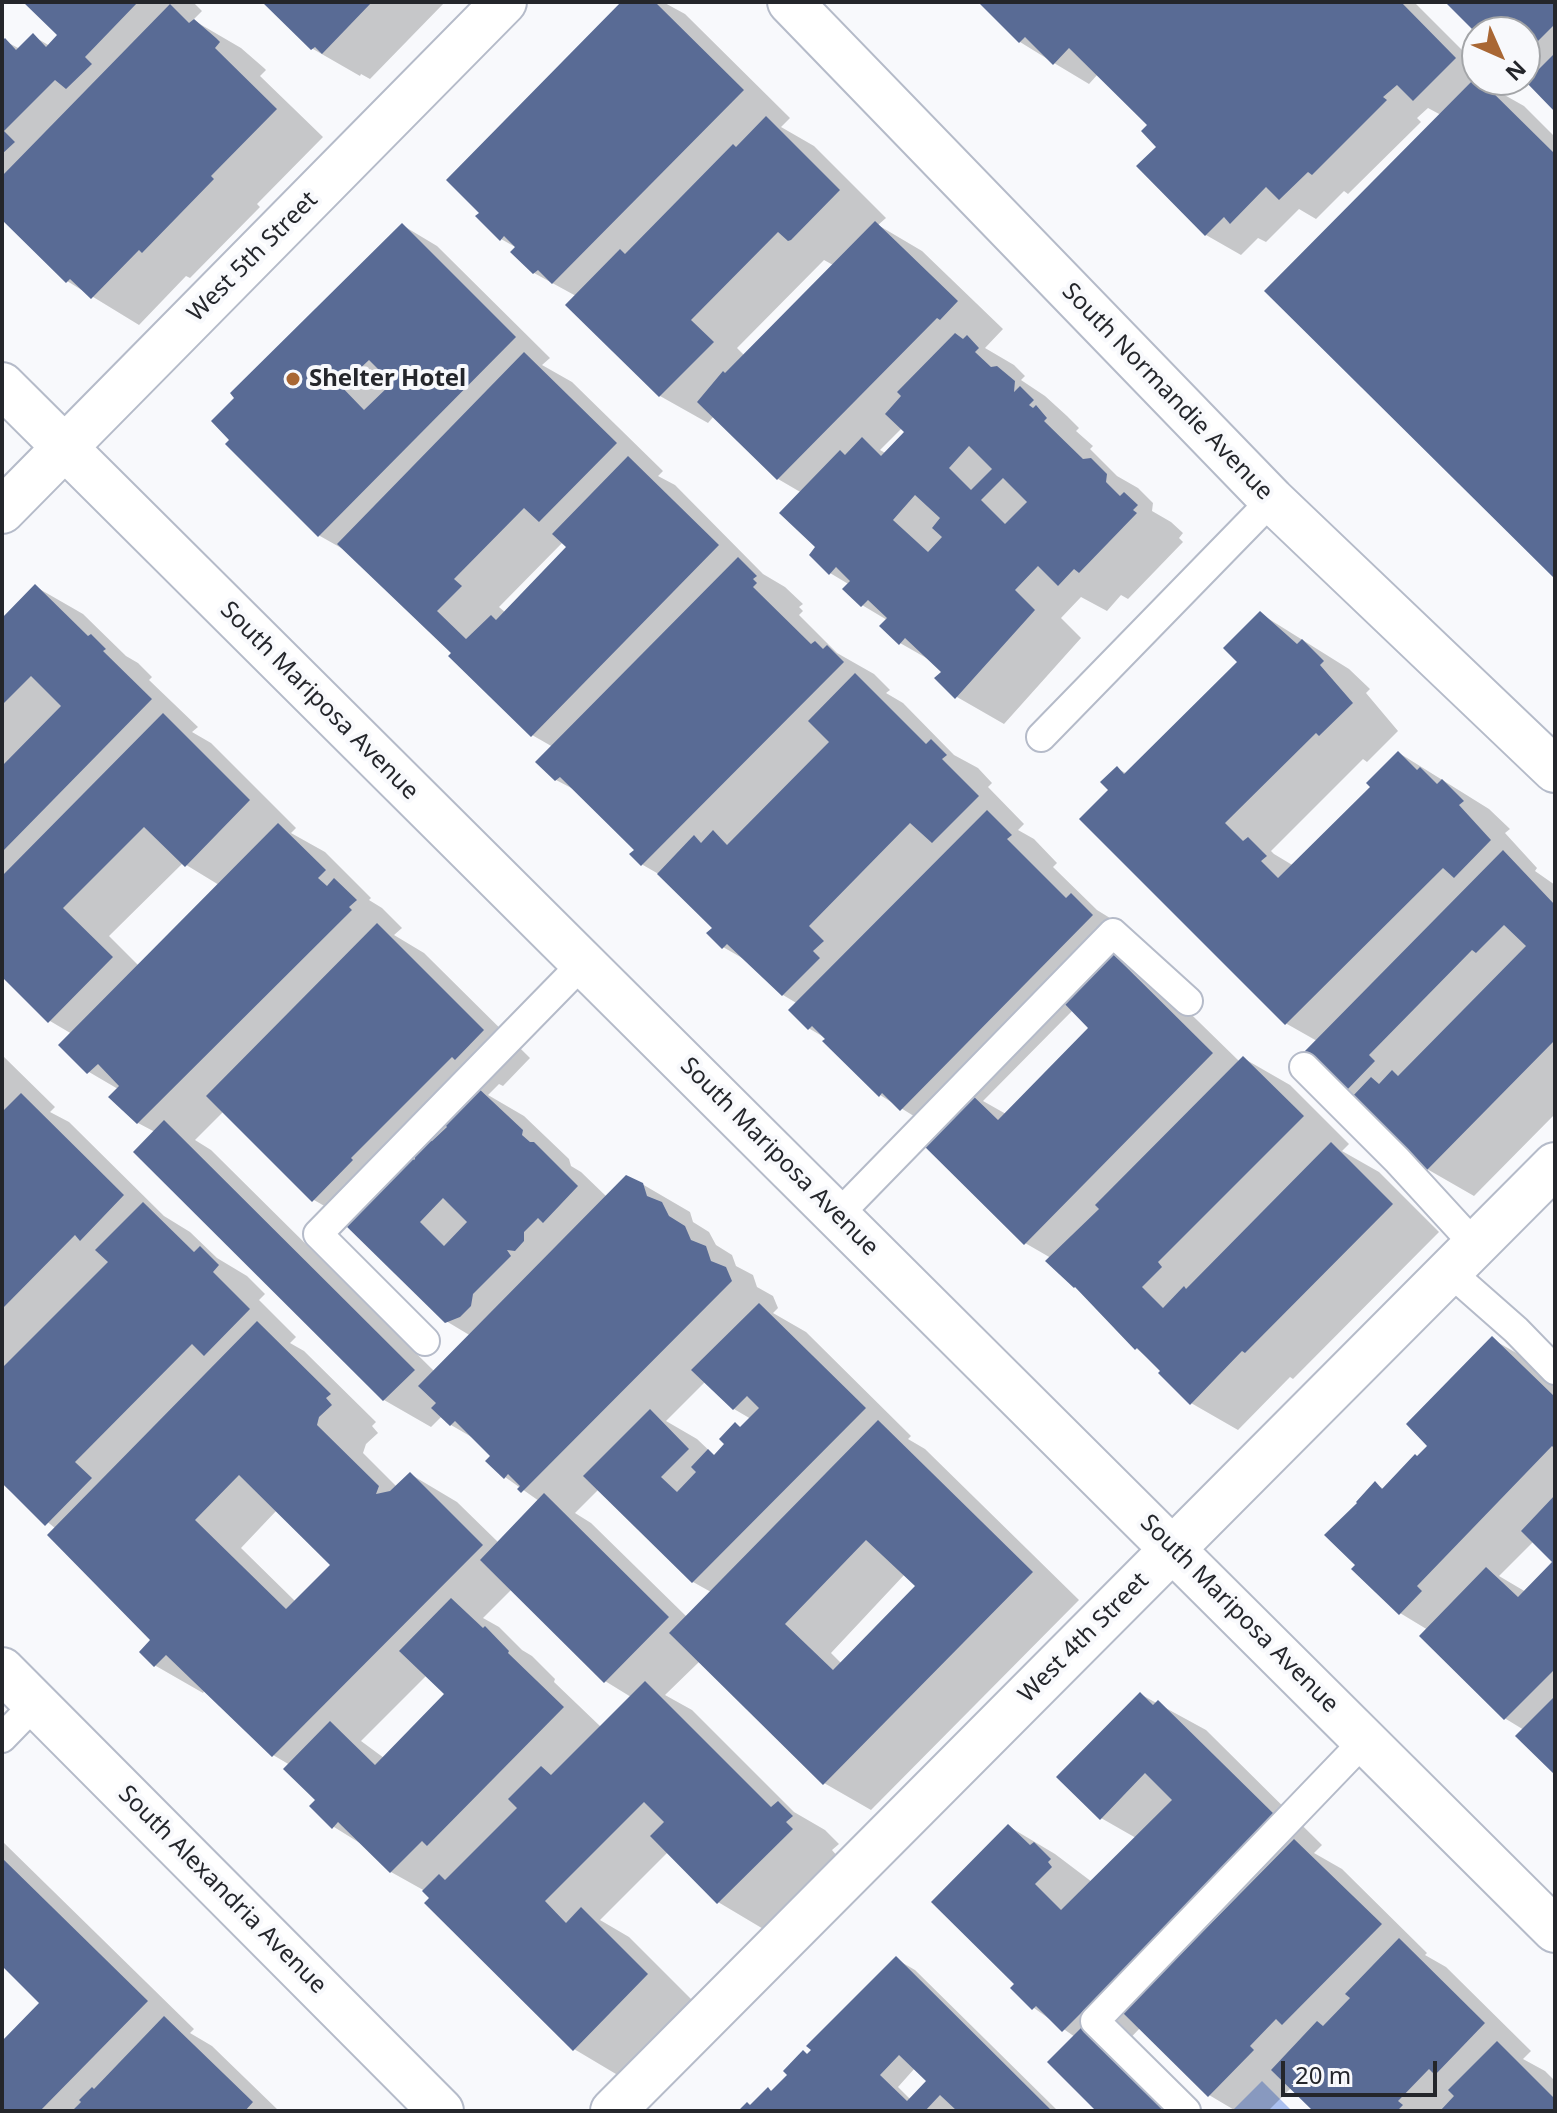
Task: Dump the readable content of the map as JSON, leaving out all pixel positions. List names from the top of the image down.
{
  "streets": {
    "street": [
      "West 5th Street",
      "South Normandie Avenue",
      "South Mariposa Avenue",
      "West 4th Street",
      "South Alexandria Avenue"
    ]
  },
  "crossings": [
    ["West 5th Street", "South Mariposa Avenue"],
    ["South Mariposa Avenue", "West 4th Street"]
  ],
  "places": ["Shelter Hotel"],
  "scale_bar": "20 m",
  "north": "bottom right"
}
